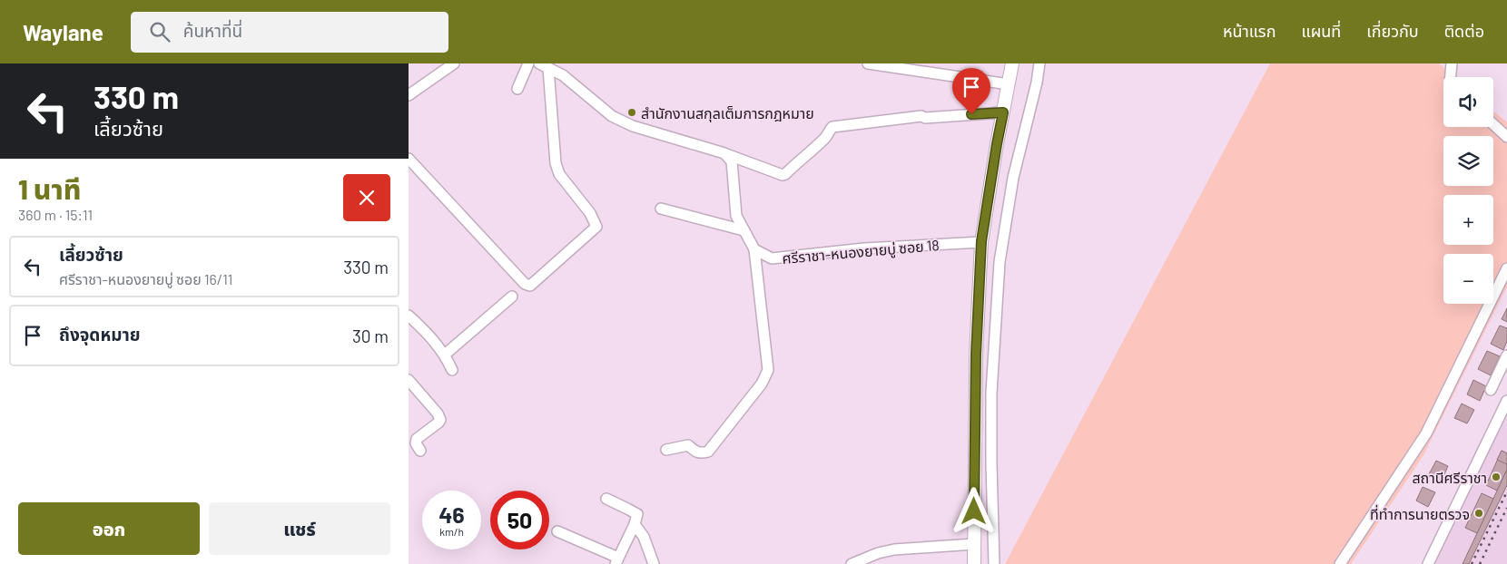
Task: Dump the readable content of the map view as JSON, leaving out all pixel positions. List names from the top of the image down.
{
  "streets": {
    "street": ["ศรีราชา-หนองยายบู่ ซอย 18"]
  },
  "places": ["สำนักงานสกุลเต็มการกฎหมาย", "สถานีศรีราชา", "ที่ทำการนายตรวจ"],
  "page": {
    "header": "Waylane",
    "search": "ค้นหาที่นี่",
    "nav": [
      "หน้าแรก",
      "แผนที่",
      "เกี่ยวกับ",
      "ติดต่อ"
    ],
    "turn": ["330 m", "เลี้ยวซ้าย"],
    "map_buttons": ["+", "−"],
    "heading": ["1 นาที", "360 m · 15:11"],
    "list": [
      {
        "name": "เลี้ยวซ้าย",
        "note": "ศรีราชา-หนองยายบู่ ซอย 16/11",
        "value": "330 m"
      },
      {
        "name": "ถึงจุดหมาย",
        "value": "30 m"
      }
    ],
    "speed": "46 km/h",
    "limit": "50",
    "buttons": ["ออก", "แชร์"]
  }
}
